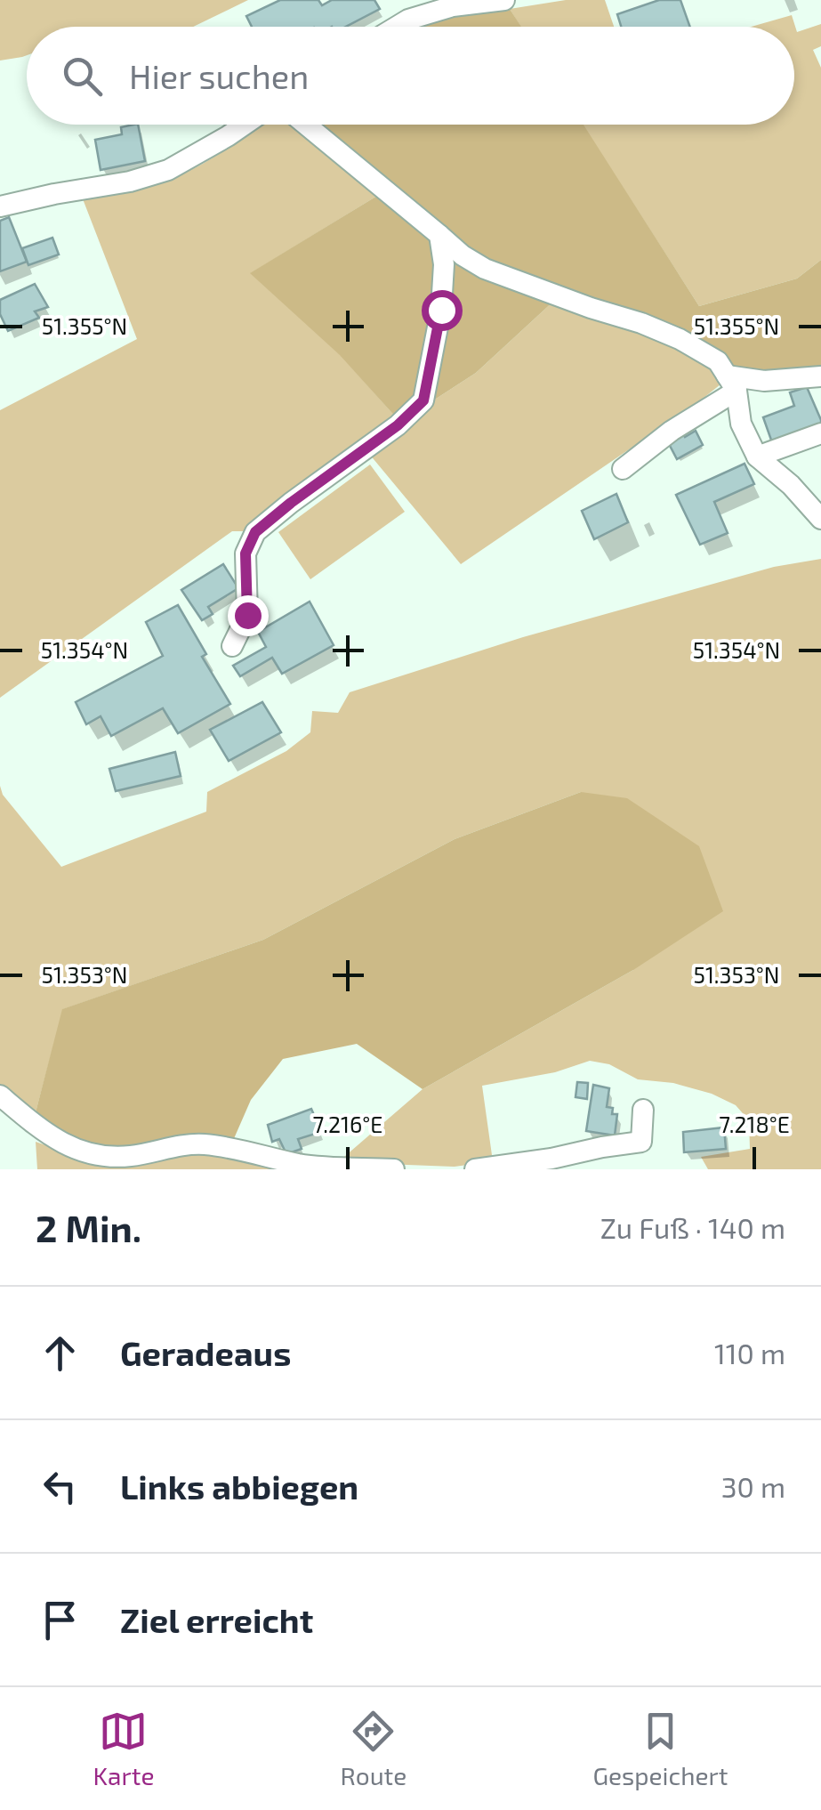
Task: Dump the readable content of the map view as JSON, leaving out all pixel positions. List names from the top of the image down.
{
  "page": {
    "search": "Hier suchen",
    "heading": ["2 Min.", "Zu Fuß · 140 m"],
    "list": [
      ["Geradeaus", "110 m"],
      ["Links abbiegen", "30 m"],
      "Ziel erreicht"
    ],
    "nav": ["Karte", "Route", "Gespeichert"]
  },
  "coordinates": [
    "51.355°N",
    "51.354°N",
    "51.353°N",
    "7.216°E",
    "7.218°E"
  ]
}
